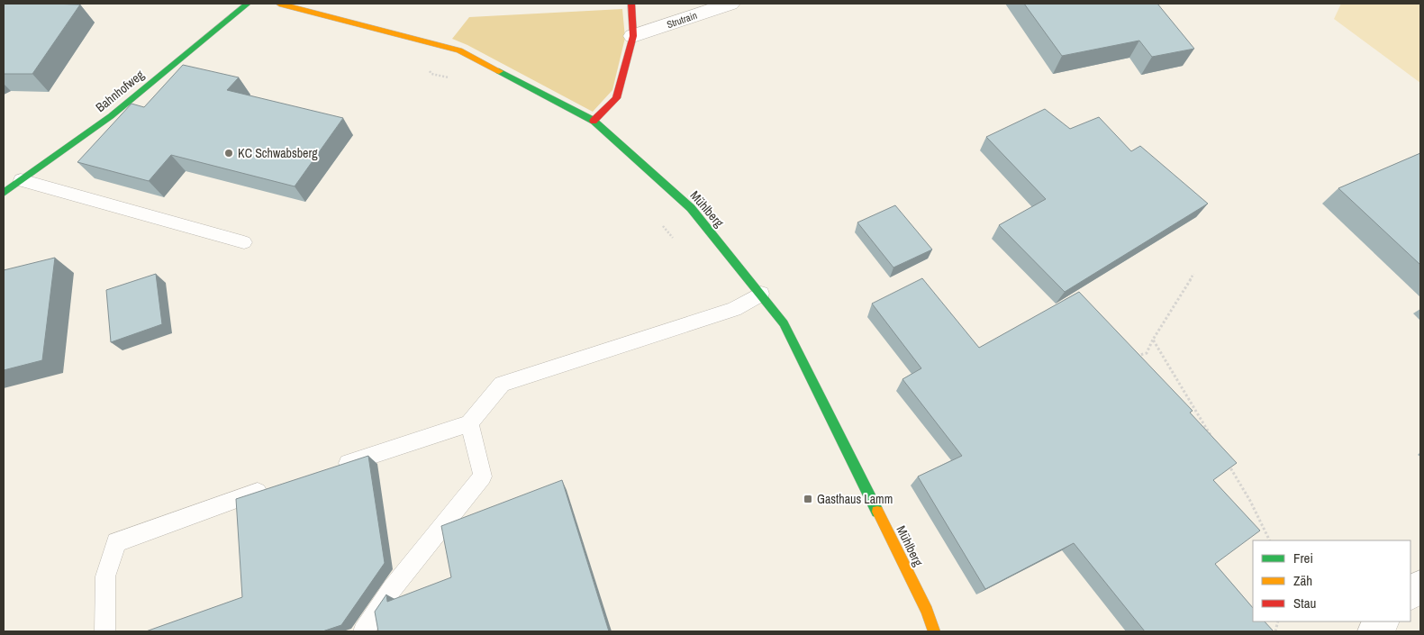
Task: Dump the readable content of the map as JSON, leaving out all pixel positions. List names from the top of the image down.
{
  "streets": {
    "street": ["Strutrain", "Bahnhofweg", "Mühlberg"]
  },
  "places": {
    "other": ["KC Schwabsberg"],
    "transit": ["Gasthaus Lamm"]
  },
  "legend": ["Frei", "Zäh", "Stau"]
}
